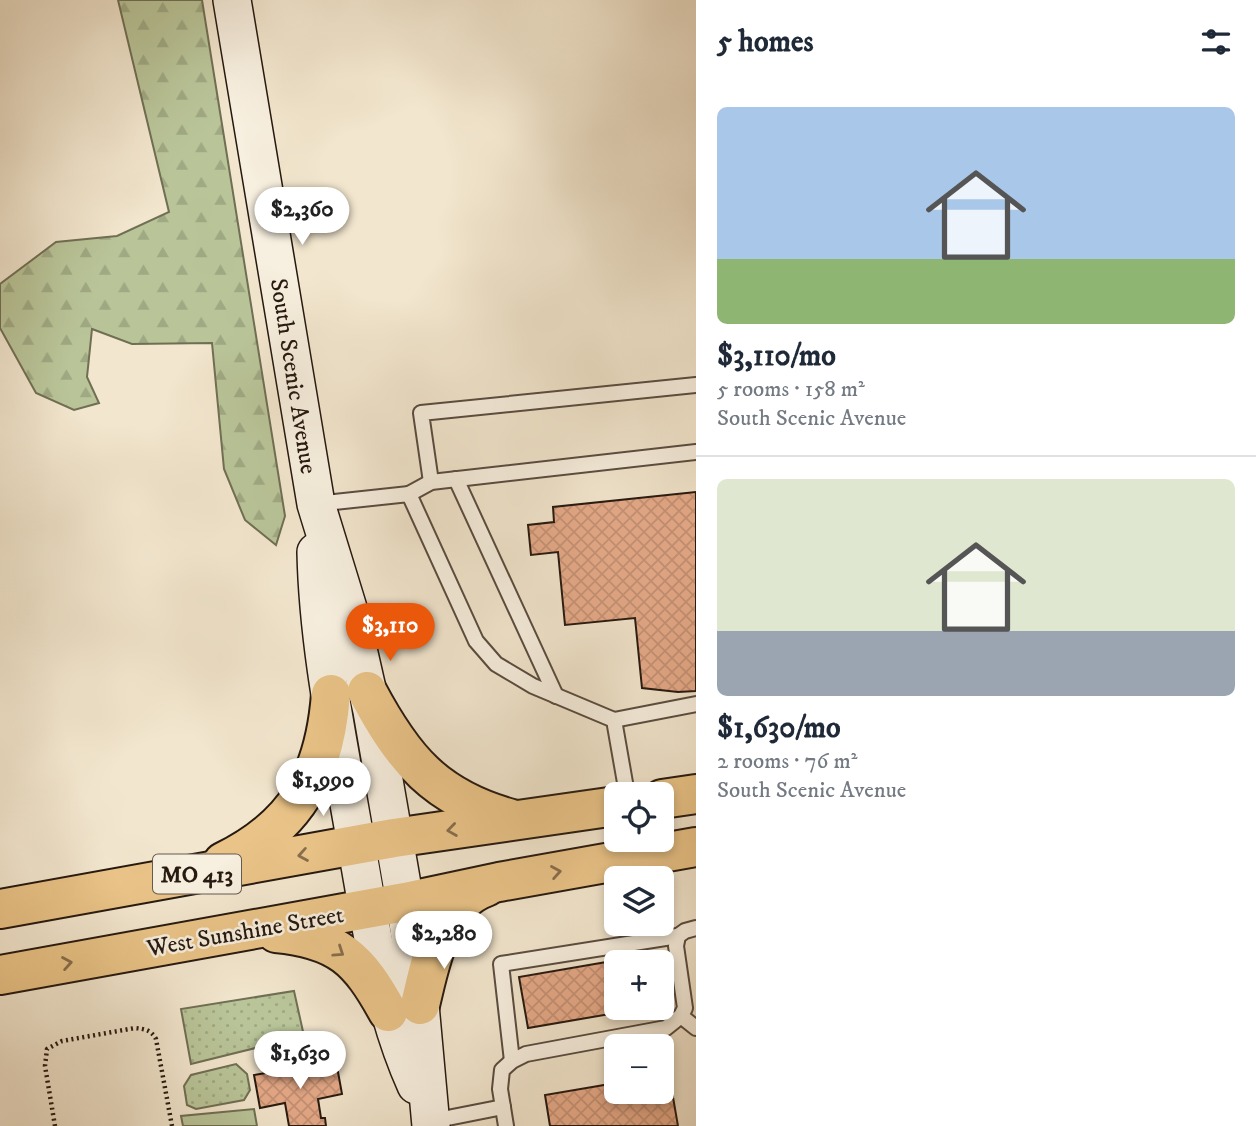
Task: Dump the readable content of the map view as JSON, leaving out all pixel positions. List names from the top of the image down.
{
  "streets": {
    "main road": ["South Scenic Avenue", "MO 413", "West Sunshine Street"]
  },
  "crossings": [
    ["South Scenic Avenue", "MO 413"],
    ["South Scenic Avenue", "West Sunshine Street"]
  ],
  "page": {
    "heading": "5 homes",
    "list": [
      {
        "name": "$3,110/mo",
        "note": "5 rooms · 158 m² · South Scenic Avenue"
      },
      {
        "name": "$1,630/mo",
        "note": "2 rooms · 76 m² · South Scenic Avenue"
      }
    ],
    "price": [
      "$2,360",
      "$3,110",
      "$1,990",
      "$2,280",
      "$1,630"
    ],
    "map_buttons": ["+", "−"]
  }
}
